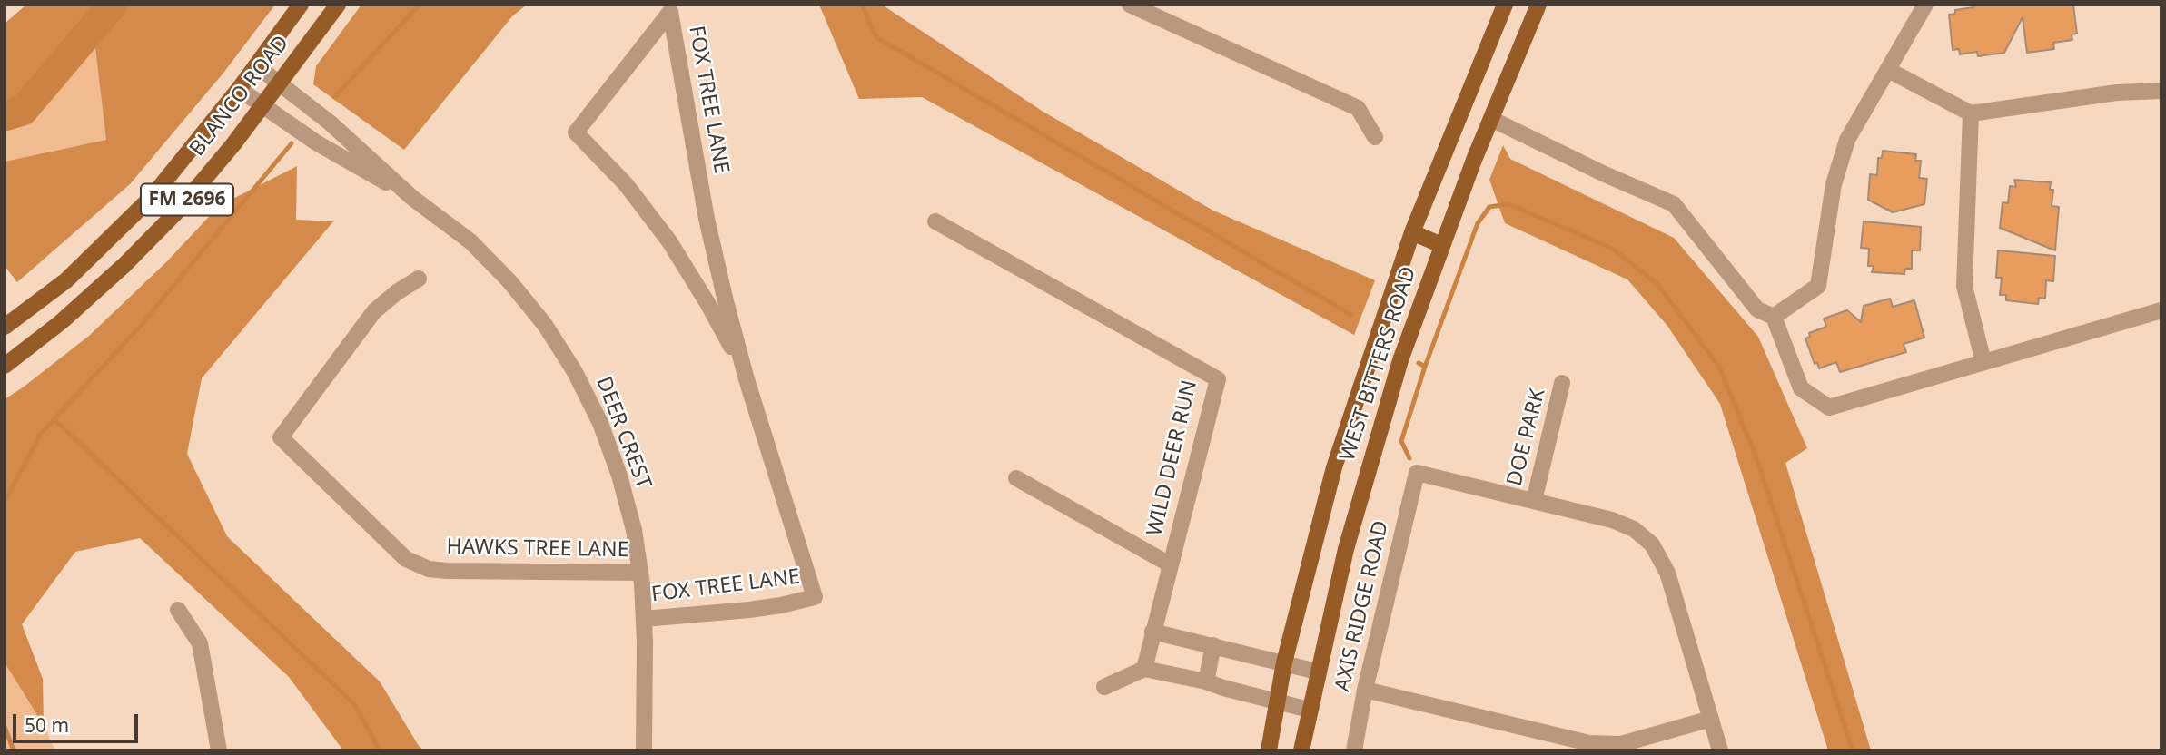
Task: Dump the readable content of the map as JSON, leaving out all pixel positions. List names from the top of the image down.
{
  "streets": {
    "main road": ["BLANCO ROAD", "FM 2696", "WEST BITTERS ROAD"],
    "street": [
      "FOX TREE LANE",
      "DEER CREST",
      "DOE PARK",
      "WILD DEER RUN",
      "HAWKS TREE LANE",
      "AXIS RIDGE ROAD"
    ]
  },
  "crossings": [
    ["BLANCO ROAD", "DEER CREST"],
    ["FOX TREE LANE", "DEER CREST"],
    ["DEER CREST", "HAWKS TREE LANE"],
    ["DOE PARK", "AXIS RIDGE ROAD"]
  ],
  "scale_bar": "50 m"
}
